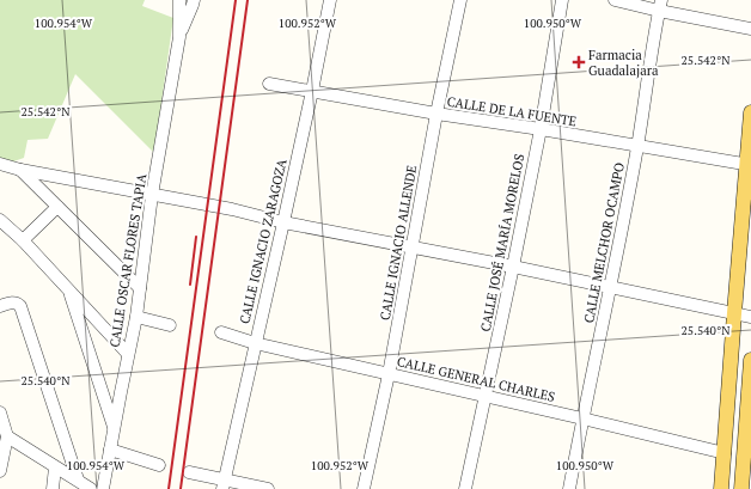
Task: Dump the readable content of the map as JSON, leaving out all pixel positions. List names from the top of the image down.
{
  "streets": {
    "street": [
      "CALLE DE LA FUENTE",
      "CALLE IGNACIO ZARAGOZA",
      "CALLE IGNACIO ALLENDE",
      "CALLE JOSÉ MARÍA MORELOS",
      "CALLE MELCHOR OCAMPO",
      "CALLE OSCAR FLORES TAPIA",
      "CALLE GENERAL CHARLES"
    ]
  },
  "crossings": [
    ["CALLE DE LA FUENTE", "CALLE IGNACIO ZARAGOZA"],
    ["CALLE DE LA FUENTE", "CALLE IGNACIO ALLENDE"],
    ["CALLE DE LA FUENTE", "CALLE JOSÉ MARÍA MORELOS"],
    ["CALLE DE LA FUENTE", "CALLE MELCHOR OCAMPO"],
    ["CALLE IGNACIO ZARAGOZA", "CALLE GENERAL CHARLES"],
    ["CALLE IGNACIO ALLENDE", "CALLE GENERAL CHARLES"],
    ["CALLE JOSÉ MARÍA MORELOS", "CALLE GENERAL CHARLES"],
    ["CALLE MELCHOR OCAMPO", "CALLE GENERAL CHARLES"]
  ],
  "places": {
    "health": ["Farmacia Guadalajara"]
  },
  "coordinates": [
    "100.954°W",
    "100.952°W",
    "100.950°W",
    "25.542°N",
    "25.540°N"
  ]
}
